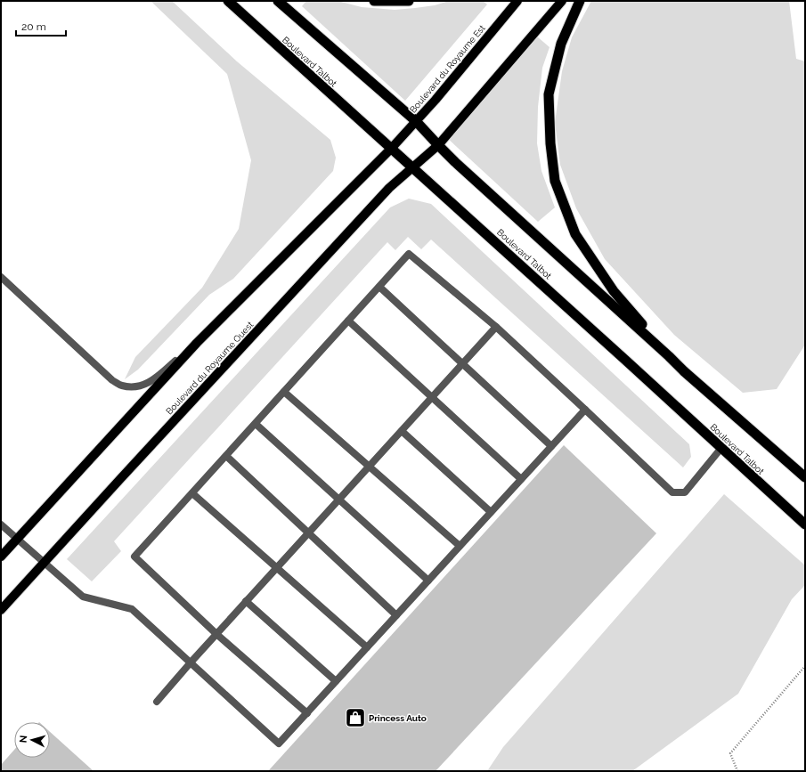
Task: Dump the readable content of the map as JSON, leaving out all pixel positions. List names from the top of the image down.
{
  "streets": {
    "highway": ["Boulevard Talbot"],
    "main road": ["Boulevard du Royaume Est", "Boulevard du Royaume Ouest"]
  },
  "crossings": [
    ["Boulevard Talbot", "Boulevard du Royaume Est"],
    ["Boulevard Talbot", "Boulevard du Royaume Ouest"]
  ],
  "places": {
    "shop": ["Princess Auto"]
  },
  "scale_bar": "20 m",
  "north": "left"
}
